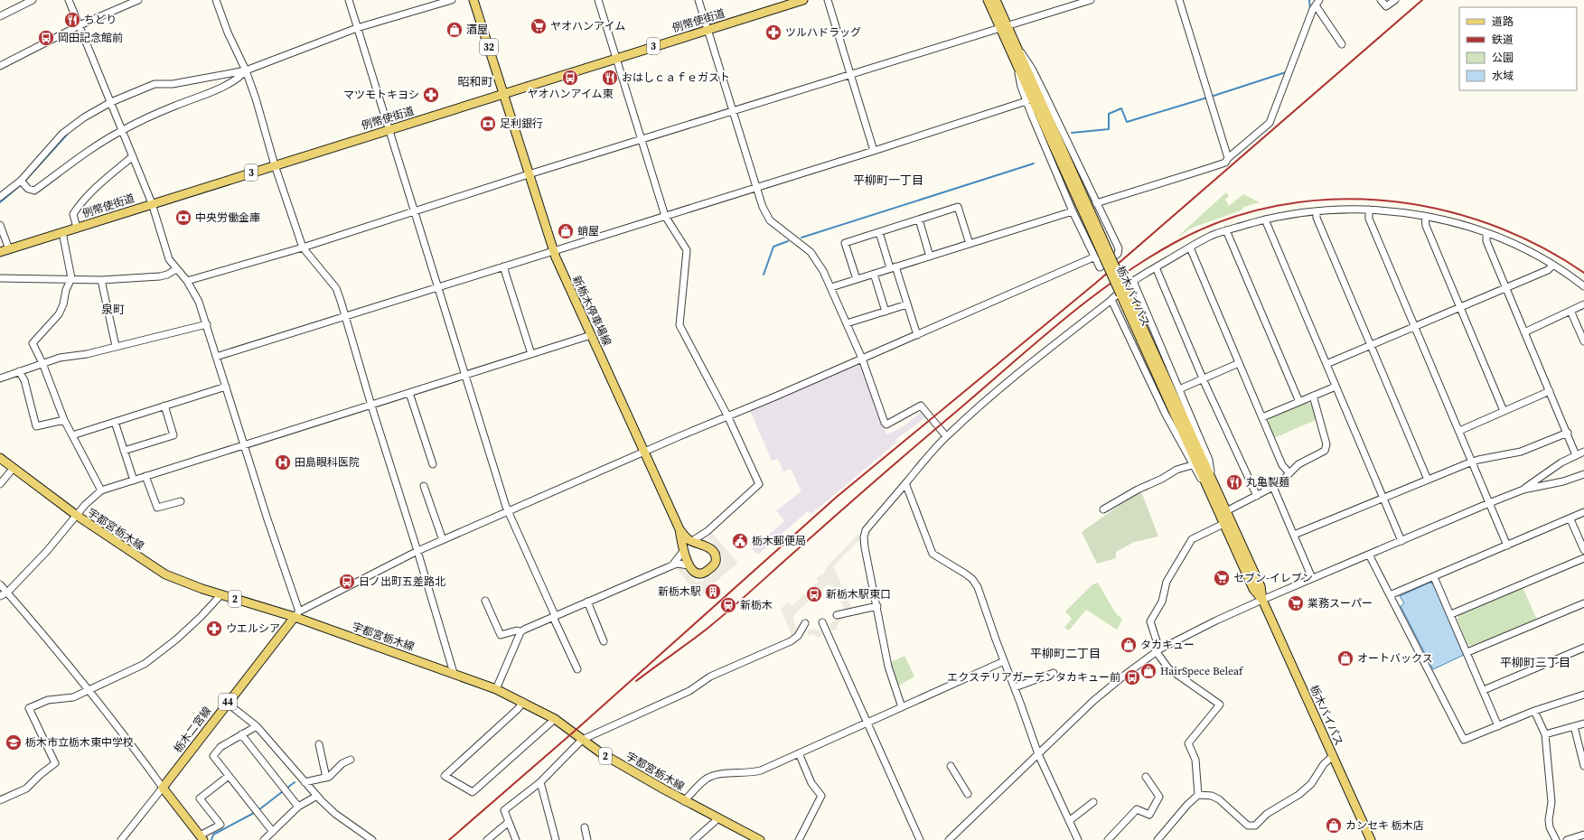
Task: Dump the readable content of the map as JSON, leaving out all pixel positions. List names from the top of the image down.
{
  "streets": {
    "main road": [
      "例幣使街道",
      "3",
      "32",
      "栃木バイパス",
      "新栃木停車場線",
      "宇都宮栃木線",
      "2",
      "44",
      "栃木二宮線"
    ]
  },
  "crossings": [
    ["例幣使街道", "32"],
    ["例幣使街道", "新栃木停車場線"],
    ["32", "新栃木停車場線"],
    ["宇都宮栃木線", "栃木二宮線"]
  ],
  "districts": [
    "昭和町",
    "平柳町一丁目",
    "泉町",
    "平柳町二丁目",
    "平柳町三丁目"
  ],
  "places": {
    "restaurant": ["ちどり", "おはしｃａｆｅガスト", "丸亀製麺"],
    "supermarket": ["ヤオハンアイム", "セブン-イレブン", "業務スーパー"],
    "shop": [
      "酒屋",
      "蛸屋",
      "タカキュー",
      "オートバックス",
      "HairSpece Beleaf",
      "カンセキ 栃木店"
    ],
    "pharmacy": ["ツルハドラッグ", "マツモトキヨシ", "ウエルシア"],
    "bus stop": [
      "岡田記念館前",
      "ヤオハンアイム東",
      "日ノ出町五差路北",
      "新栃木駅東口",
      "エクステリアガーデンタカキュー前"
    ],
    "bank": ["足利銀行", "中央労働金庫"],
    "hospital": ["田島眼科医院"],
    "public building": ["栃木郵便局"],
    "building": ["新栃木駅"],
    "station": ["新栃木"],
    "school or university": ["栃木市立栃木東中学校"]
  },
  "legend": [
    "道路",
    "鉄道",
    "公園",
    "水域"
  ]
}
